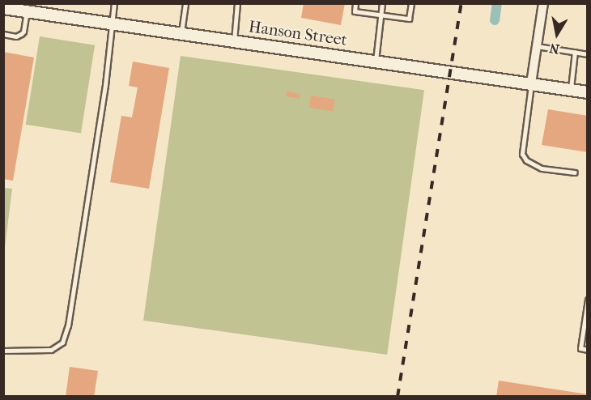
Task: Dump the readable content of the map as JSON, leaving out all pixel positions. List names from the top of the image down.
{
  "streets": {
    "street": ["Hanson Street"]
  },
  "north": "bottom"
}
